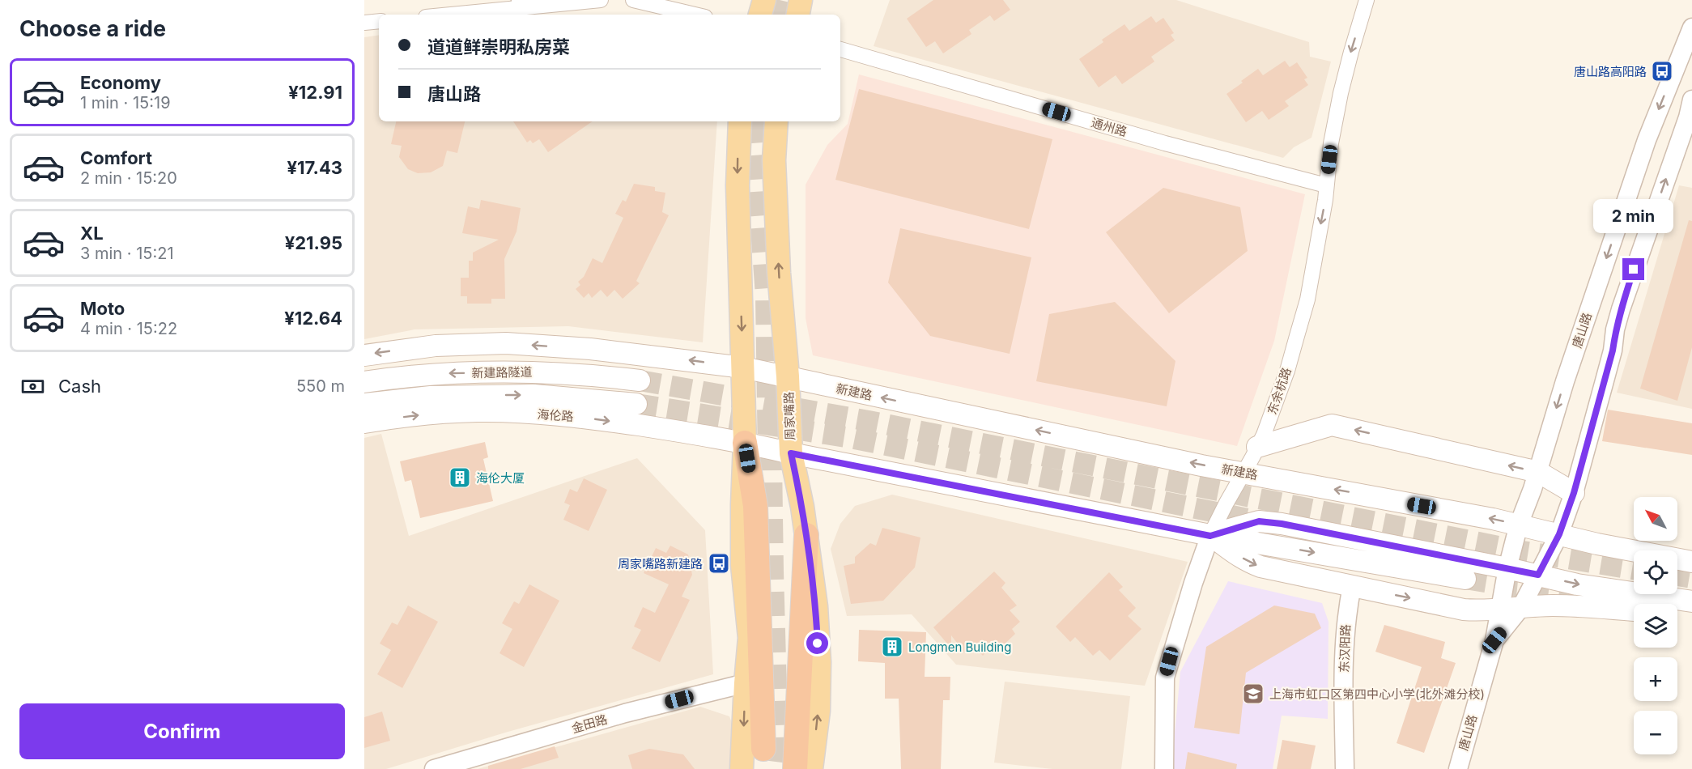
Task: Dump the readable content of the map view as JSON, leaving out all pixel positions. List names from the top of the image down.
{
  "streets": {
    "main road": [
      "新建路隧道",
      "新建路",
      "海伦路",
      "周家嘴路"
    ],
    "street": [
      "通州路",
      "唐山路",
      "东余杭路",
      "东汉阳路",
      "金田路"
    ]
  },
  "crossings": [
    ["通州路", "东余杭路"],
    ["唐山路", "新建路"],
    ["东余杭路", "新建路"],
    ["新建路", "周家嘴路"],
    ["海伦路", "周家嘴路"]
  ],
  "one_way": ["东余杭路"],
  "places": {
    "bus stop": ["唐山路高阳路", "周家嘴路新建路"],
    "building": ["海伦大厦", "Longmen Building"],
    "school or university": ["上海市虹口区第四中心小学(北外滩分校)"]
  },
  "north": "top left",
  "page": {
    "heading": "Choose a ride",
    "banner": ["道道鲜崇明私房菜", "唐山路"],
    "list": [
      {
        "name": "Economy",
        "note": "1 min · 15:19",
        "value": "¥12.91"
      },
      {
        "name": "Comfort",
        "note": "2 min · 15:20",
        "value": "¥17.43"
      },
      {
        "name": "XL",
        "note": "3 min · 15:21",
        "value": "¥21.95"
      },
      {
        "name": "Moto",
        "note": "4 min · 15:22",
        "value": "¥12.64"
      }
    ],
    "bubble": "2 min",
    "pay": ["Cash", "550 m"],
    "map_buttons": ["+", "−"],
    "buttons": "Confirm"
  }
}
